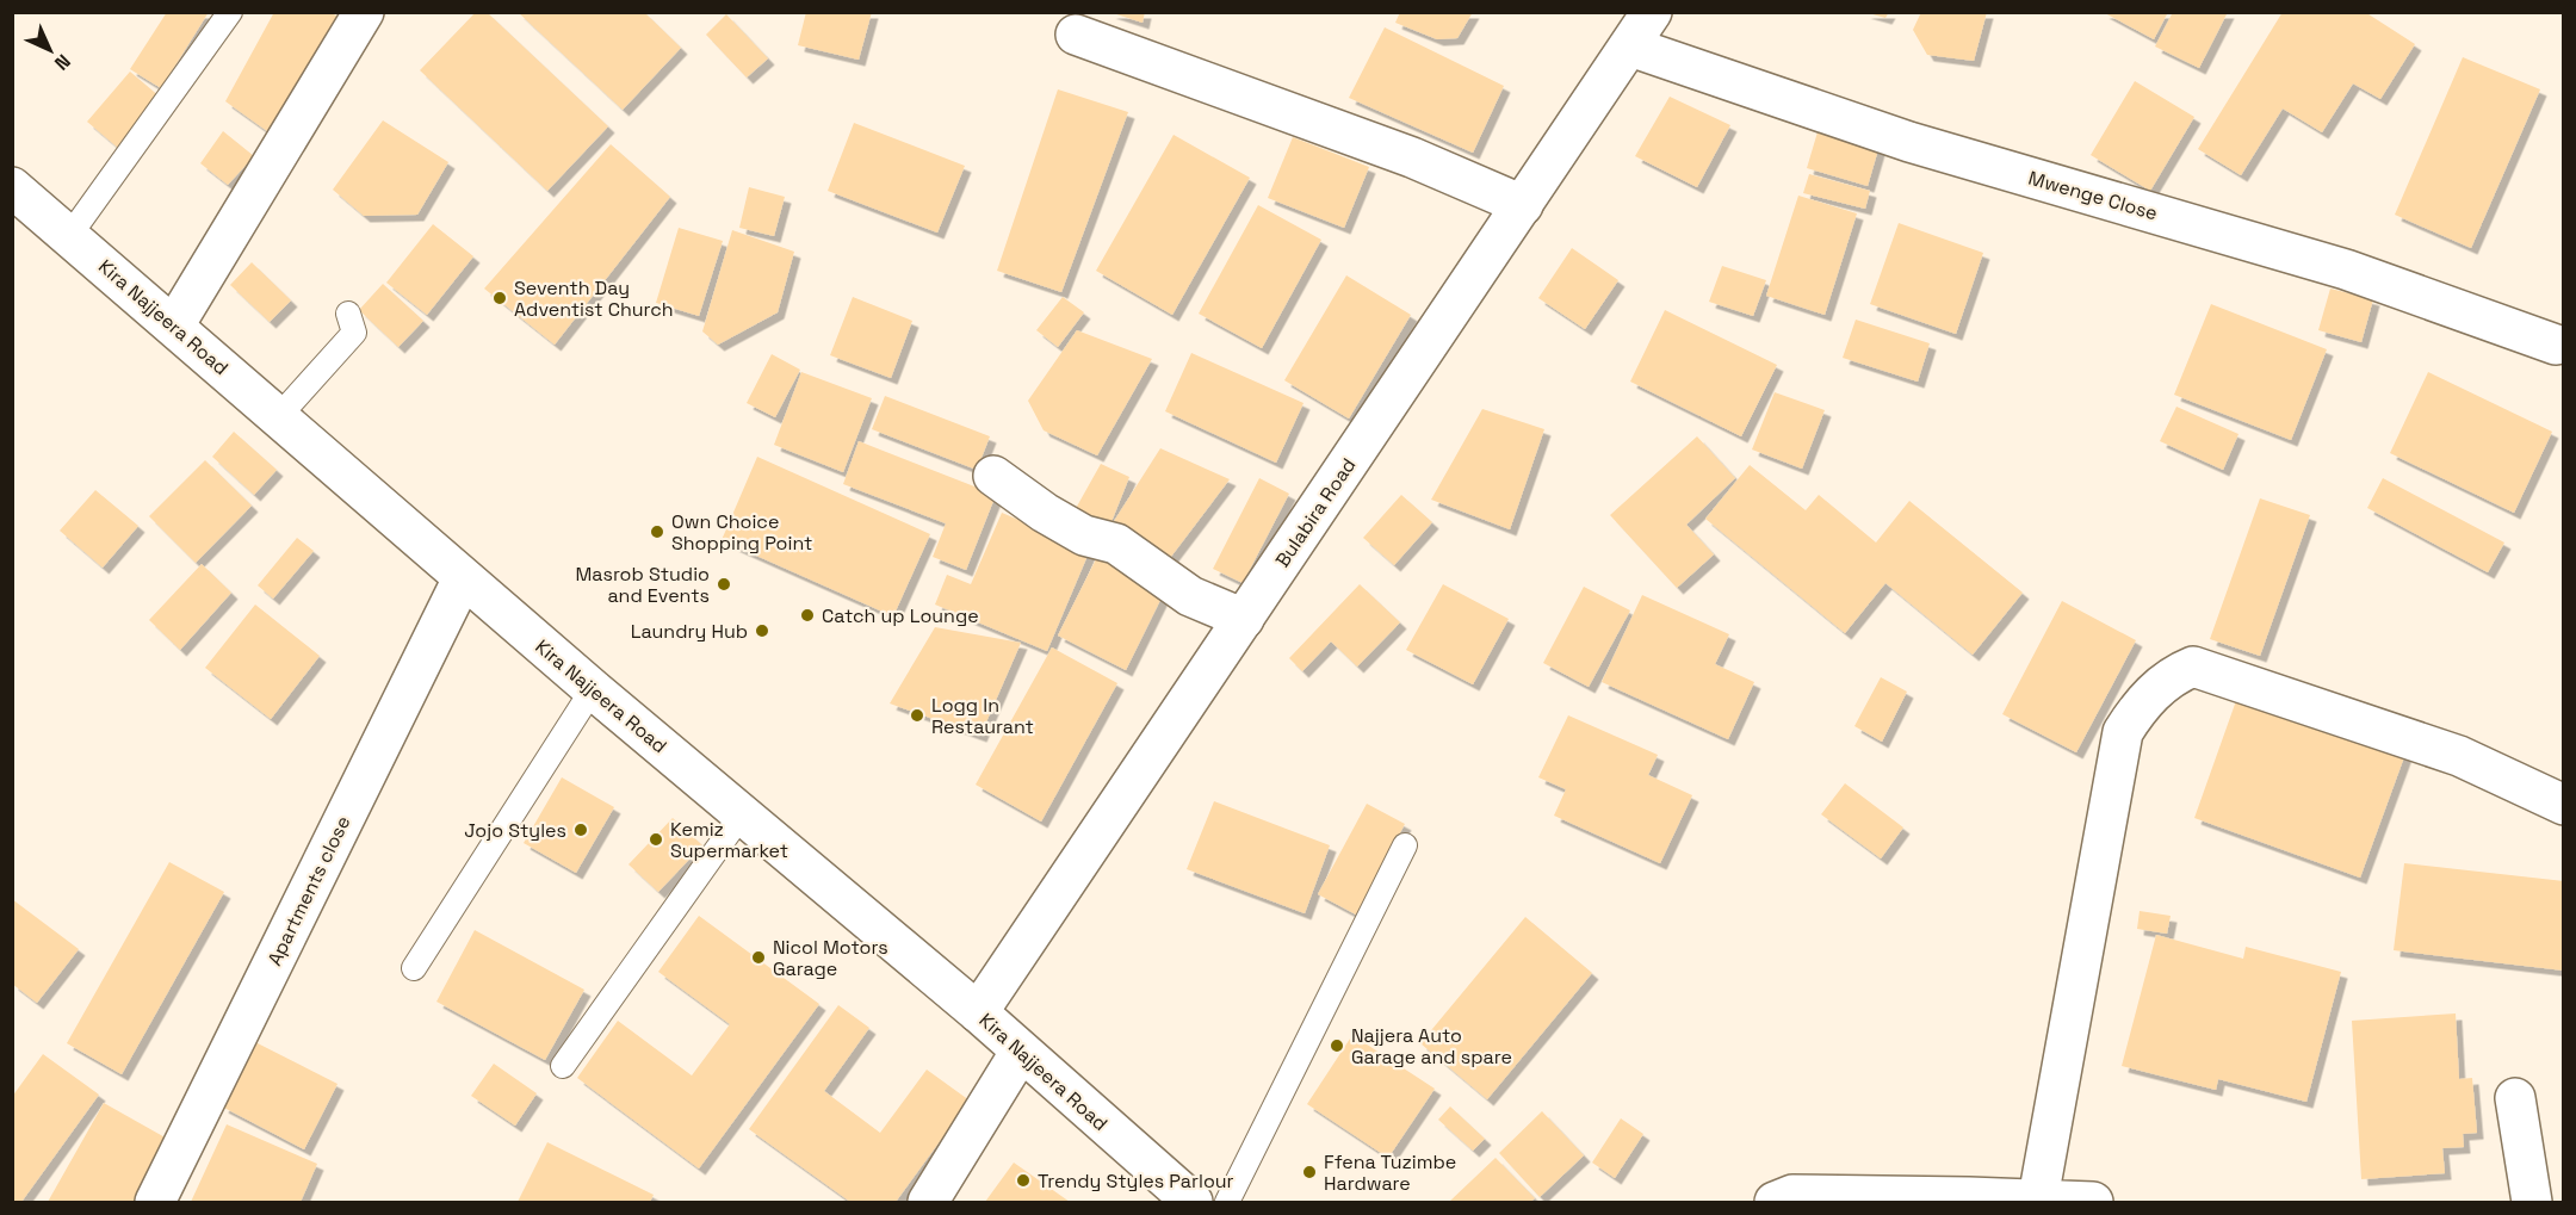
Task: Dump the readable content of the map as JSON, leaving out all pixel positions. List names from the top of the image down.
{
  "streets": {
    "street": [
      "Mwenge Close",
      "Kira Najjeera Road",
      "Bulabira Road",
      "Apartments close"
    ]
  },
  "crossings": [
    ["Mwenge Close", "Bulabira Road"],
    ["Kira Najjeera Road", "Bulabira Road"],
    ["Kira Najjeera Road", "Apartments close"]
  ],
  "places": [
    "Seventh Day Adventist Church",
    "Own Choice Shopping Point",
    "Masrob Studio and Events",
    "Catch up Lounge",
    "Laundry Hub",
    "Logg In Restaurant",
    "Jojo Styles",
    "Kemiz Supermarket",
    "Nicol Motors Garage",
    "Najjera Auto Garage and spare",
    "Ffena Tuzimbe Hardware",
    "Trendy Styles Parlour"
  ],
  "north": "bottom right"
}
